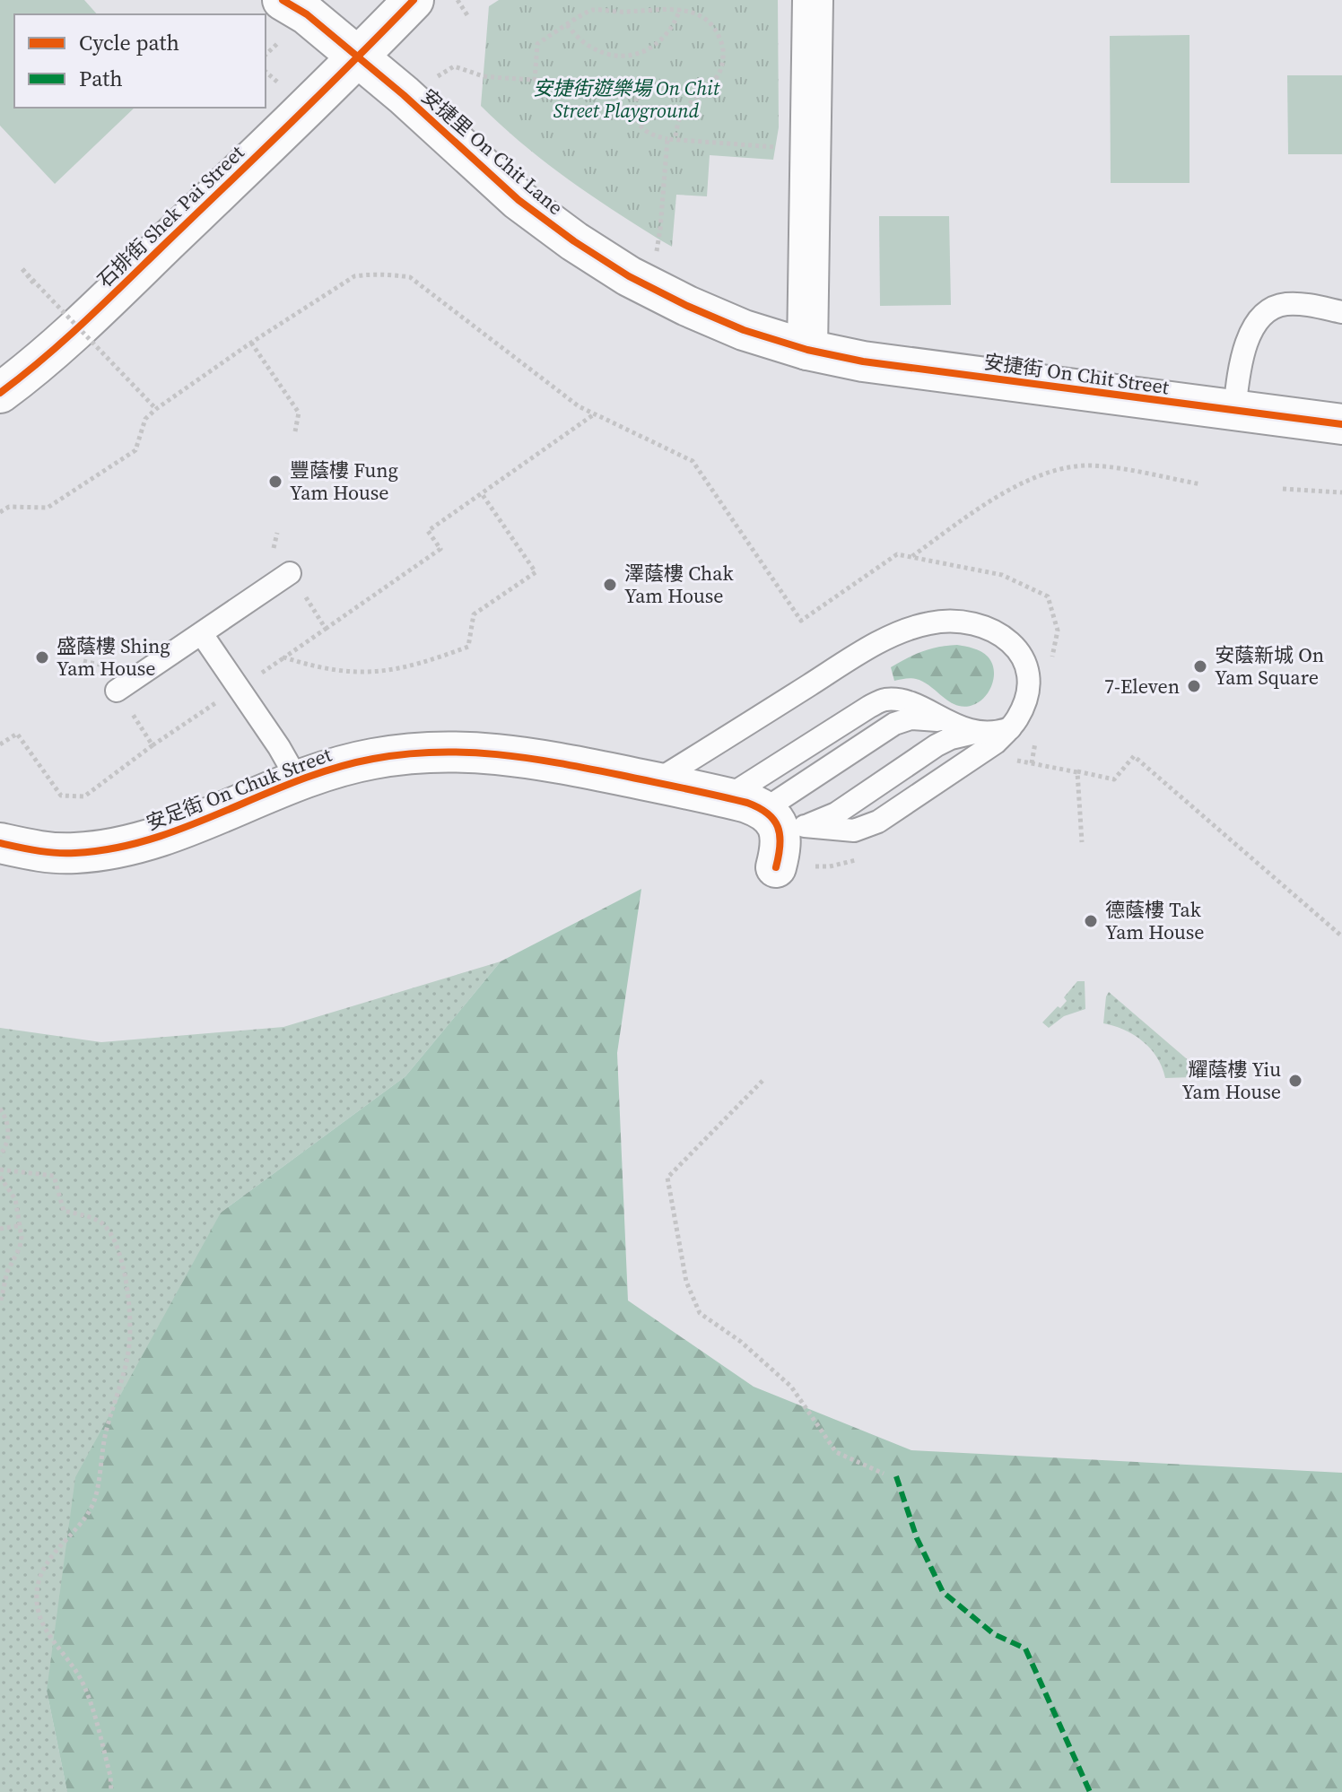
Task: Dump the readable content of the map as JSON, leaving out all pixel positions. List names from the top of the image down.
{
  "streets": {
    "street": [
      "安捷里 On Chit Lane",
      "石排街 Shek Pai Street",
      "安捷街 On Chit Street",
      "安足街 On Chuk Street"
    ]
  },
  "crossings": [
    ["安捷里 On Chit Lane", "石排街 Shek Pai Street"],
    ["安捷里 On Chit Lane", "安捷街 On Chit Street"]
  ],
  "parks": ["安捷街遊樂場 On Chit Street Playground"],
  "places": [
    "豐蔭樓 Fung Yam House",
    "澤蔭樓 Chak Yam House",
    "盛蔭樓 Shing Yam House",
    "安蔭新城 On Yam Square",
    "7-Eleven",
    "德蔭樓 Tak Yam House",
    "耀蔭樓 Yiu Yam House"
  ],
  "legend": ["Cycle path", "Path"]
}
